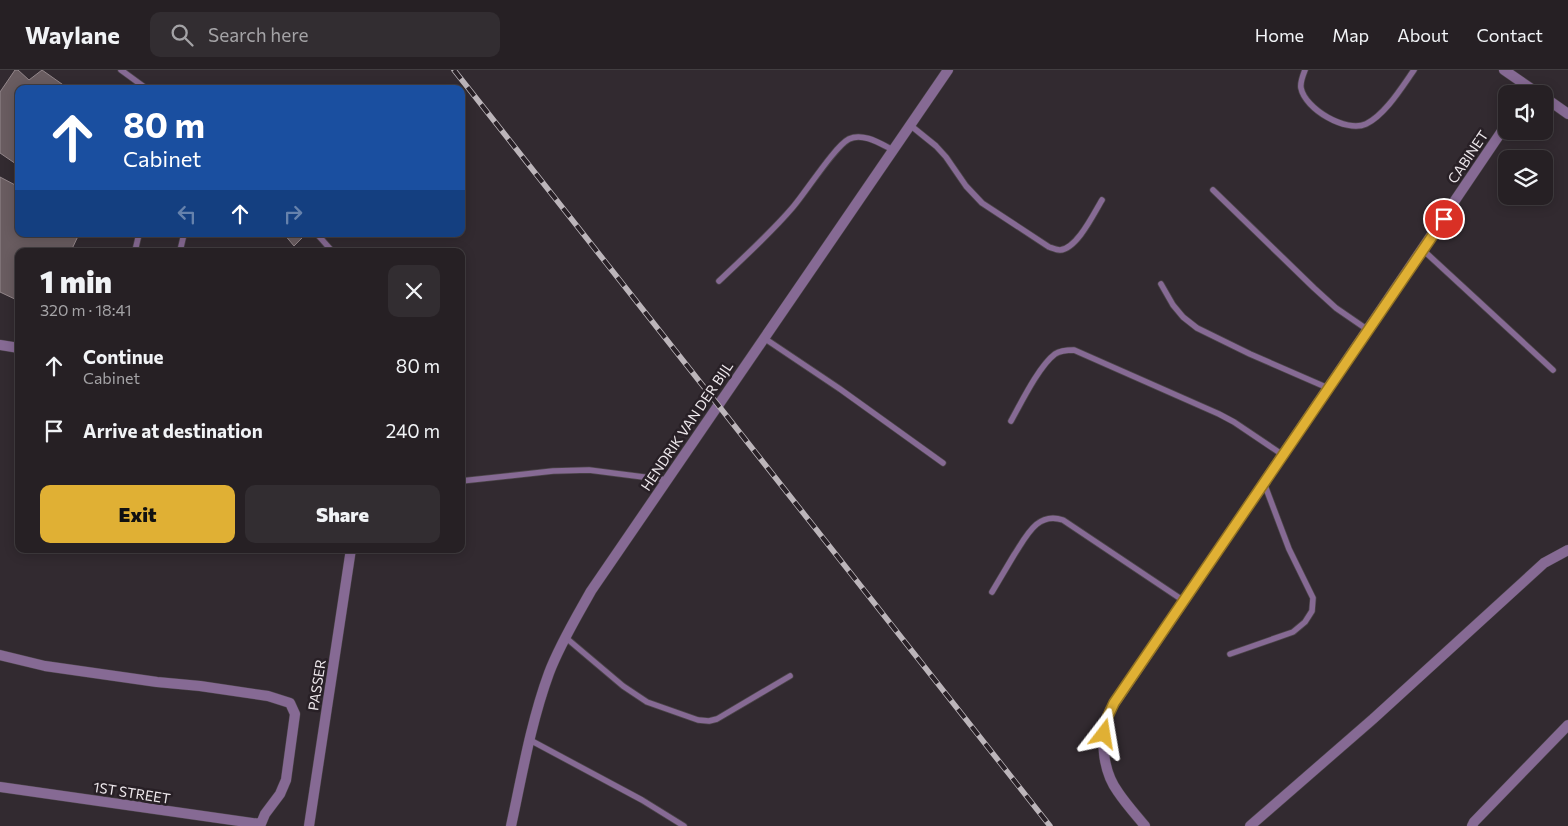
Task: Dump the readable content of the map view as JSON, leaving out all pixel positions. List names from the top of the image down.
{
  "streets": {
    "street": [
      "CABINET",
      "HENDRIK VAN DER BIJL",
      "PASSER",
      "1ST STREET"
    ]
  },
  "page": {
    "header": "Waylane",
    "search": "Search here",
    "nav": [
      "Home",
      "Map",
      "About",
      "Contact"
    ],
    "turn": ["80 m", "Cabinet"],
    "heading": ["1 min", "320 m · 18:41"],
    "list": [
      {
        "name": "Continue",
        "note": "Cabinet",
        "value": "80 m"
      },
      {
        "name": "Arrive at destination",
        "value": "240 m"
      }
    ],
    "buttons": ["Exit", "Share"]
  }
}
